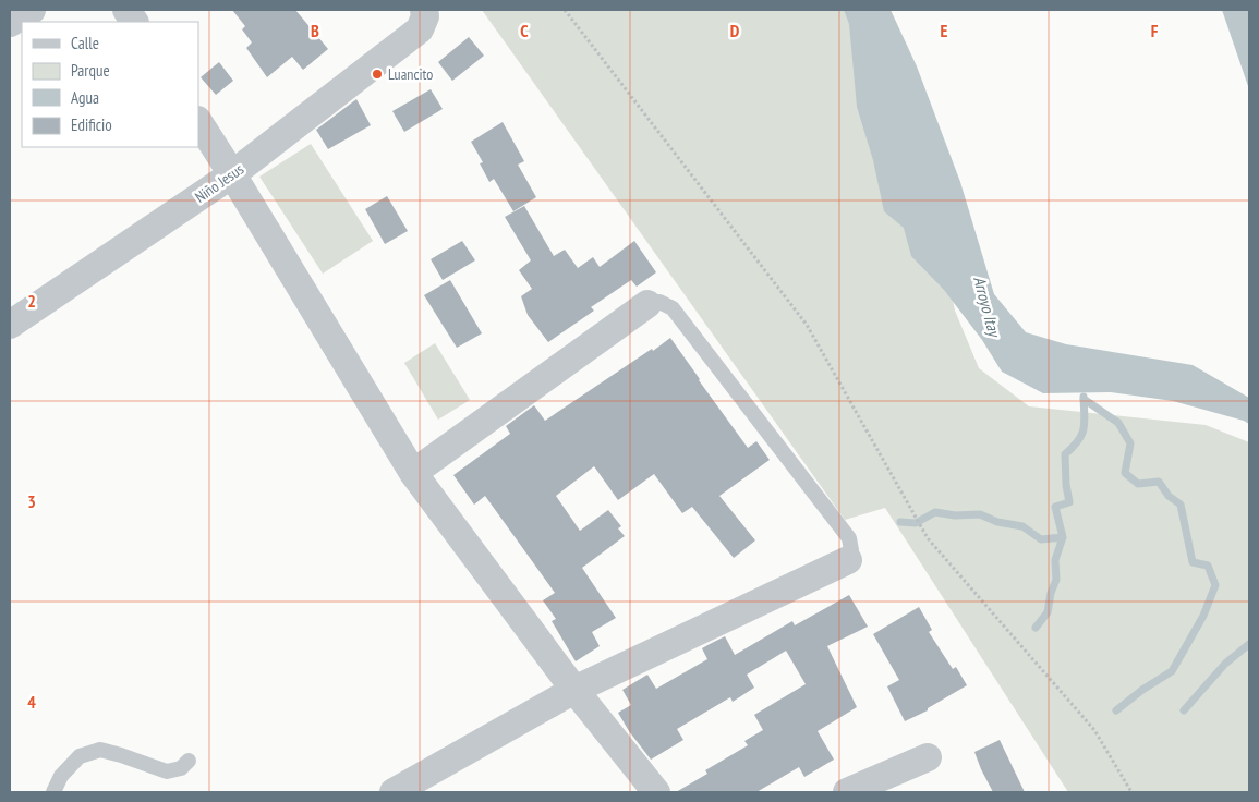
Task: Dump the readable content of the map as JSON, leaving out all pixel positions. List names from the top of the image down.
{
  "streets": {
    "street": ["Niño Jesus"]
  },
  "water": ["Arroyo Itay"],
  "places": ["Luancito"],
  "legend": [
    "Calle",
    "Parque",
    "Agua",
    "Edificio"
  ],
  "grid": {
    "columns": [
      "B",
      "C",
      "D",
      "E",
      "F"
    ],
    "rows": ["2", "3", "4"]
  }
}
